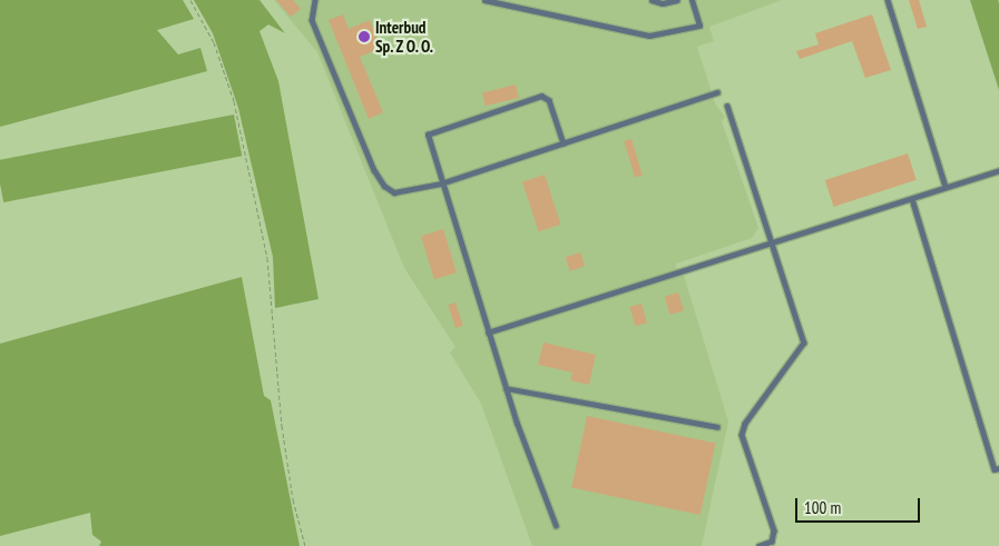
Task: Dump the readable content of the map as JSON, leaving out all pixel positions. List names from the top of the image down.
{
  "places": ["Interbud Sp. Z O. O."],
  "scale_bar": "100 m"
}
